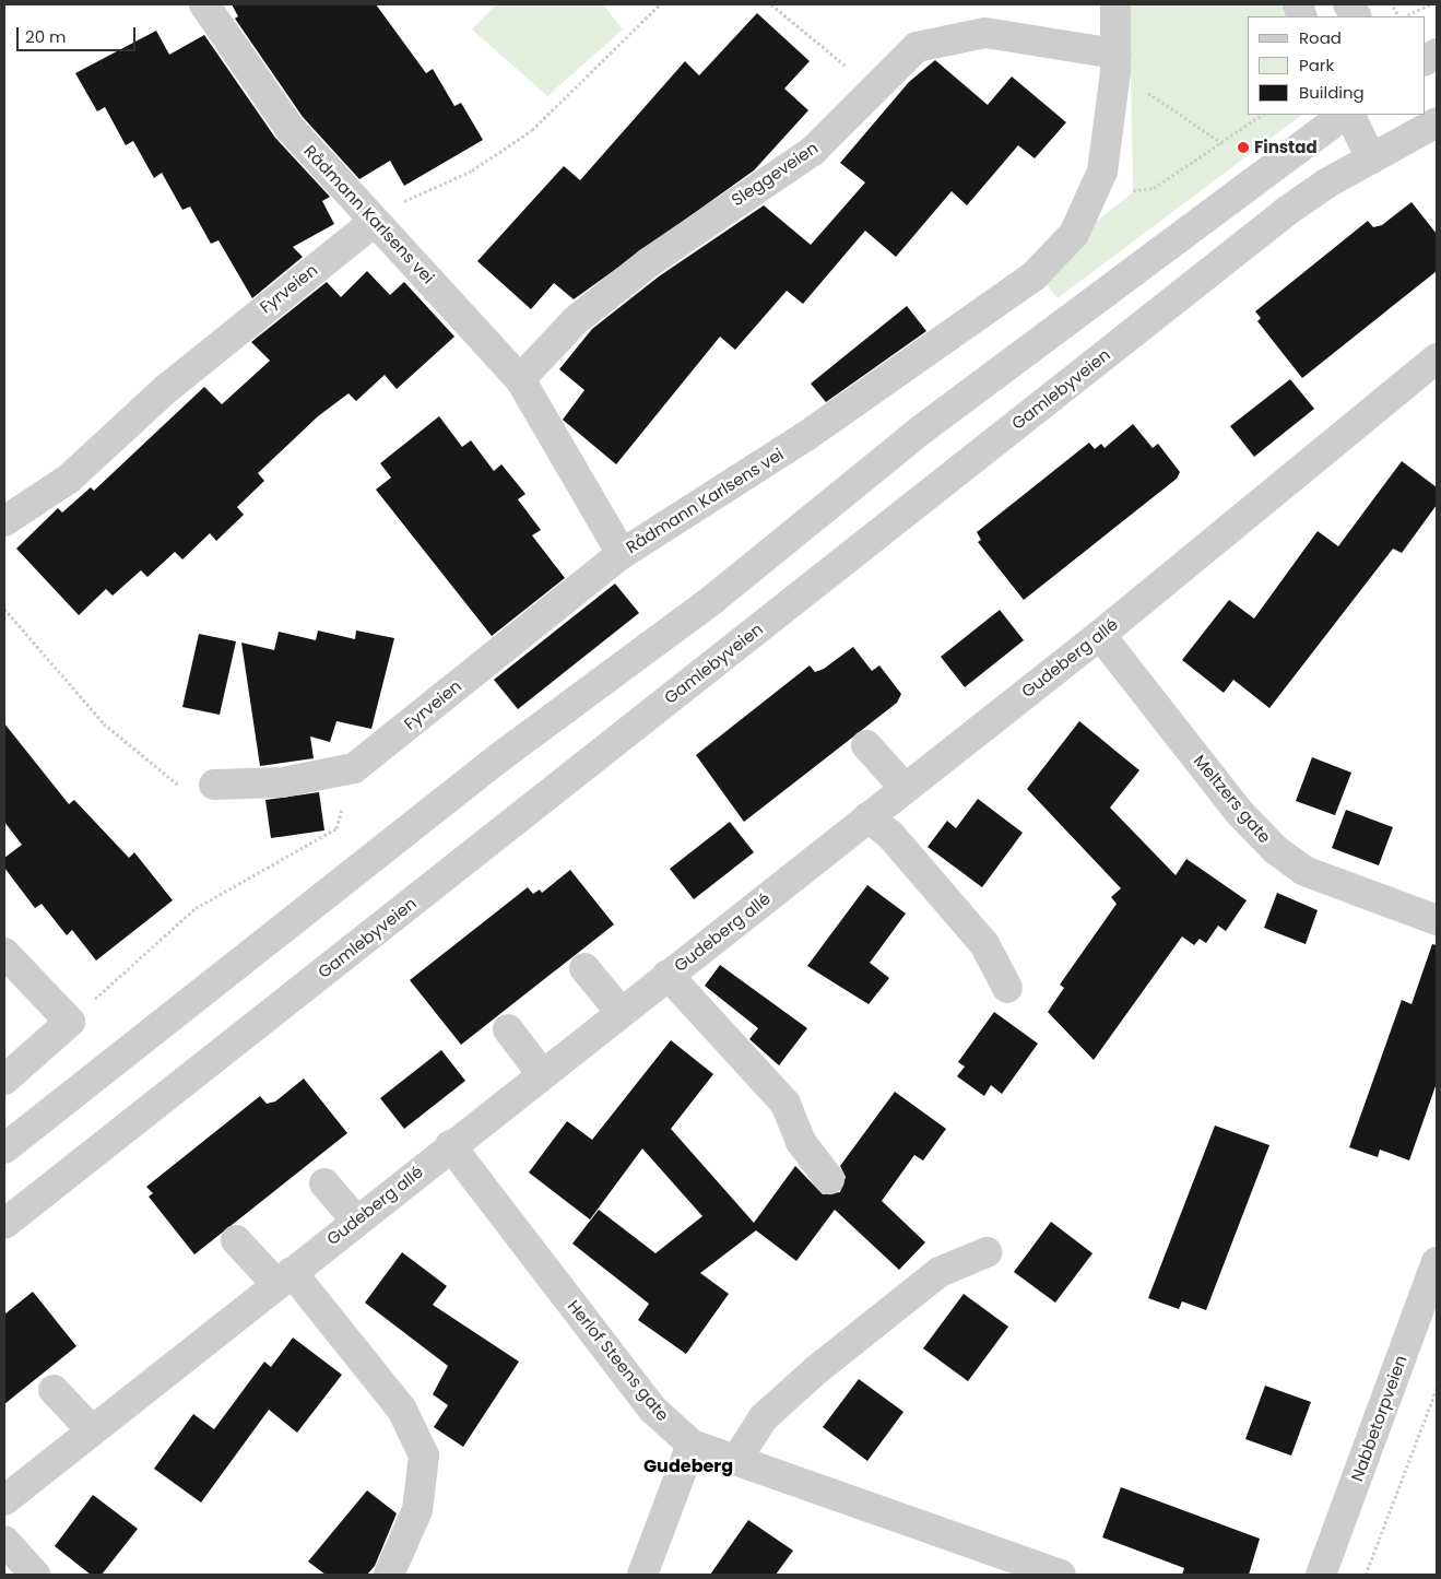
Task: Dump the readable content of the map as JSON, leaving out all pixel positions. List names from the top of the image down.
{
  "streets": {
    "street": [
      "Sleggeveien",
      "Rådmann Karlsens vei",
      "Fyrveien",
      "Gamlebyveien",
      "Gudeberg allé",
      "Meltzers gate",
      "Herlof Steens gate",
      "Nabbetorpveien"
    ]
  },
  "crossings": [
    ["Sleggeveien", "Rådmann Karlsens vei"],
    ["Rådmann Karlsens vei", "Fyrveien"],
    ["Gudeberg allé", "Meltzers gate"],
    ["Gudeberg allé", "Herlof Steens gate"]
  ],
  "districts": ["Gudeberg"],
  "places": ["Finstad"],
  "legend": ["Road", "Park", "Building"],
  "scale_bar": "20 m"
}
